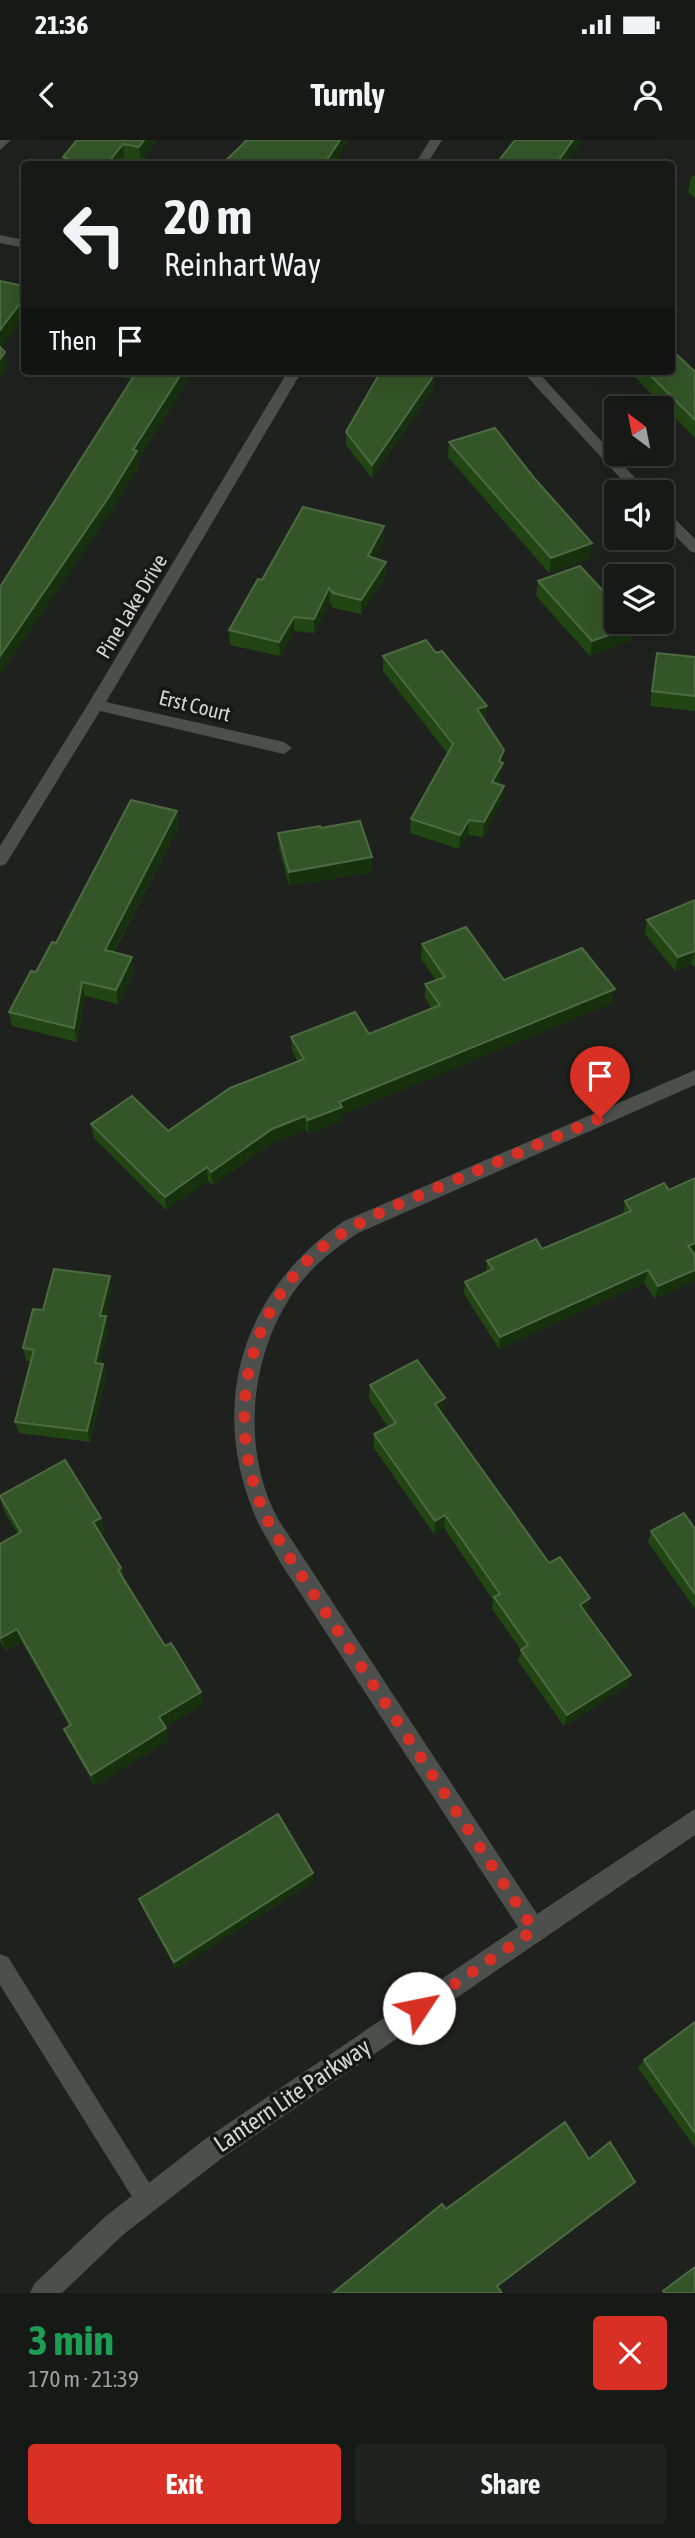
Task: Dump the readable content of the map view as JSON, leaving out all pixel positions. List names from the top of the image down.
{
  "streets": {
    "street": ["Pine Lake Drive", "Erst Court", "Lantern Lite Parkway"]
  },
  "crossings": [
    ["Pine Lake Drive", "Erst Court"]
  ],
  "north": "top left",
  "page": {
    "status": "21:36",
    "header": "Turnly",
    "turn": ["20 m", "Reinhart Way"],
    "then": "Then",
    "heading": ["3 min", "170 m · 21:39"],
    "buttons": ["Exit", "Share"]
  }
}
